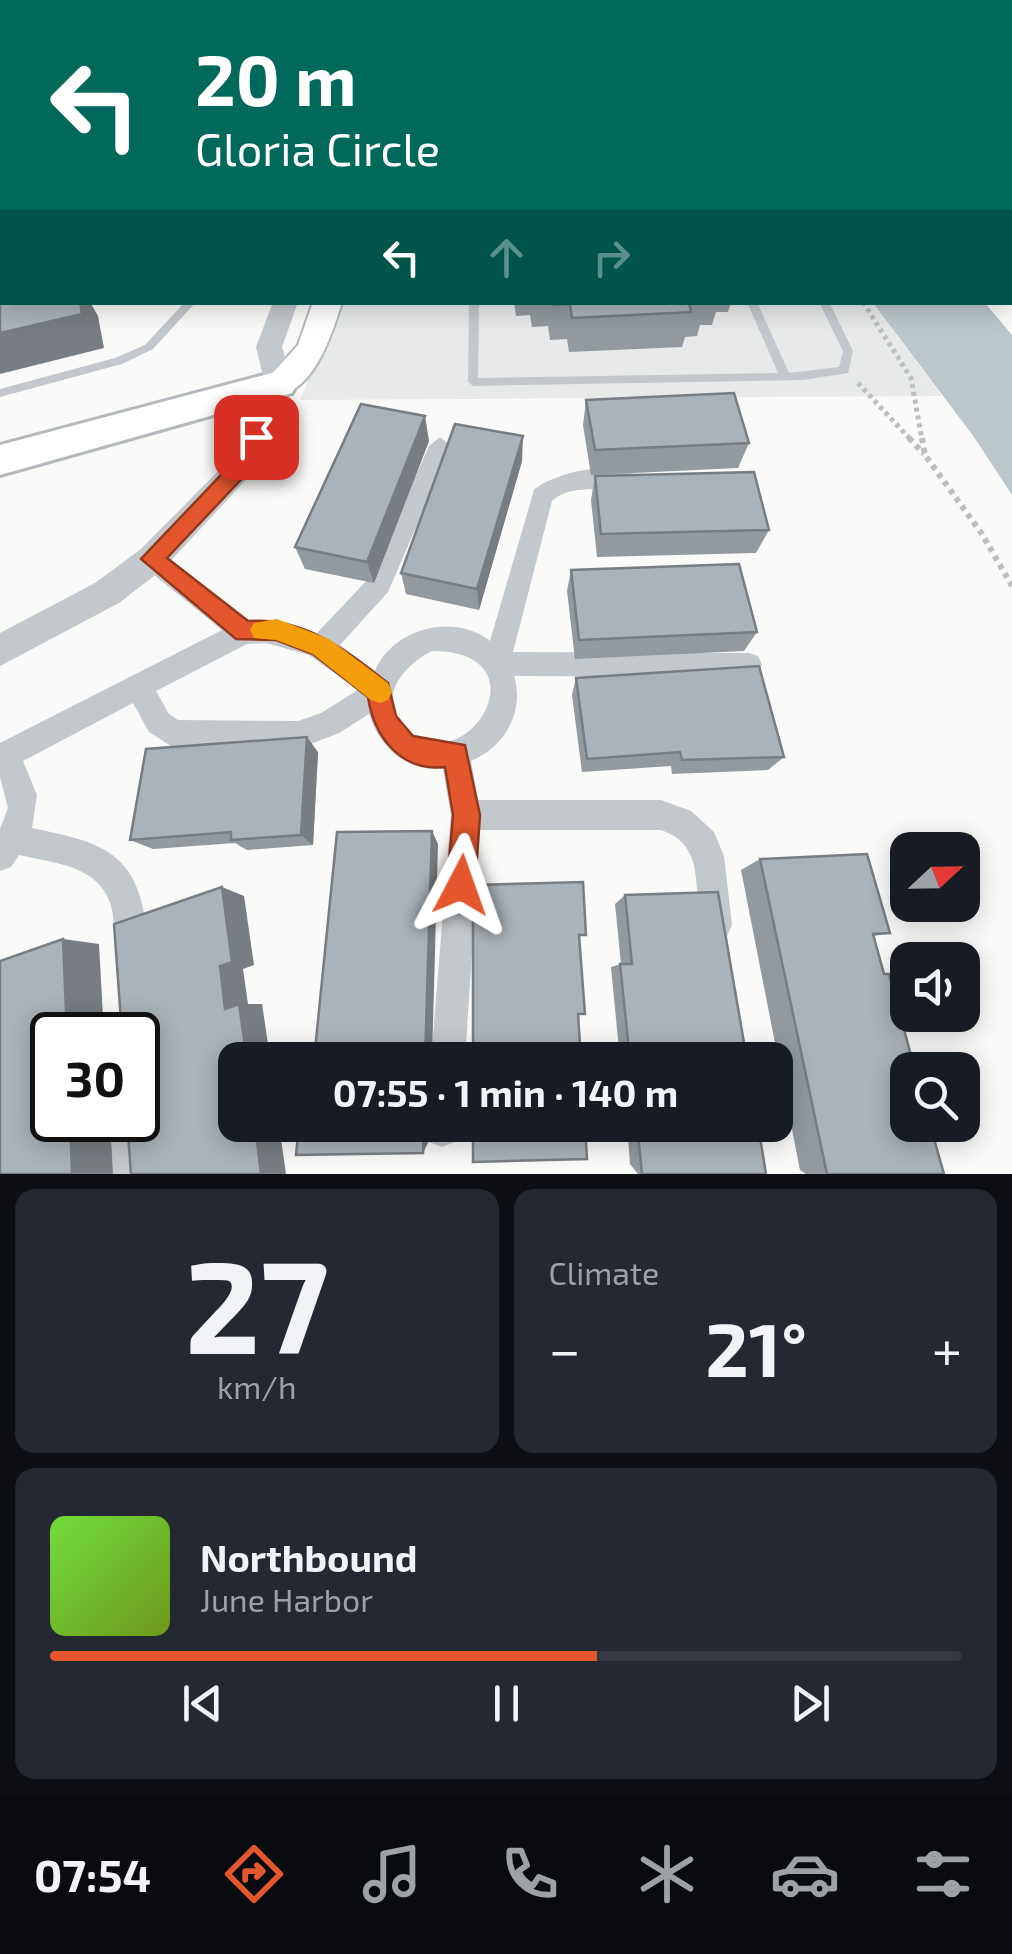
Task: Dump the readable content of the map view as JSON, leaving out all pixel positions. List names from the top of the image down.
{
  "north": "right",
  "page": {
    "turn": ["20 m", "Gloria Circle"],
    "limit": "30",
    "trip": "07:55 · 1 min · 140 m",
    "tile": [
      ["27", "km/h"],
      "Climate"
    ],
    "heat": ["−", "21°", "+"],
    "song": ["Northbound", "June Harbor"],
    "tabs": "07:54"
  }
}
